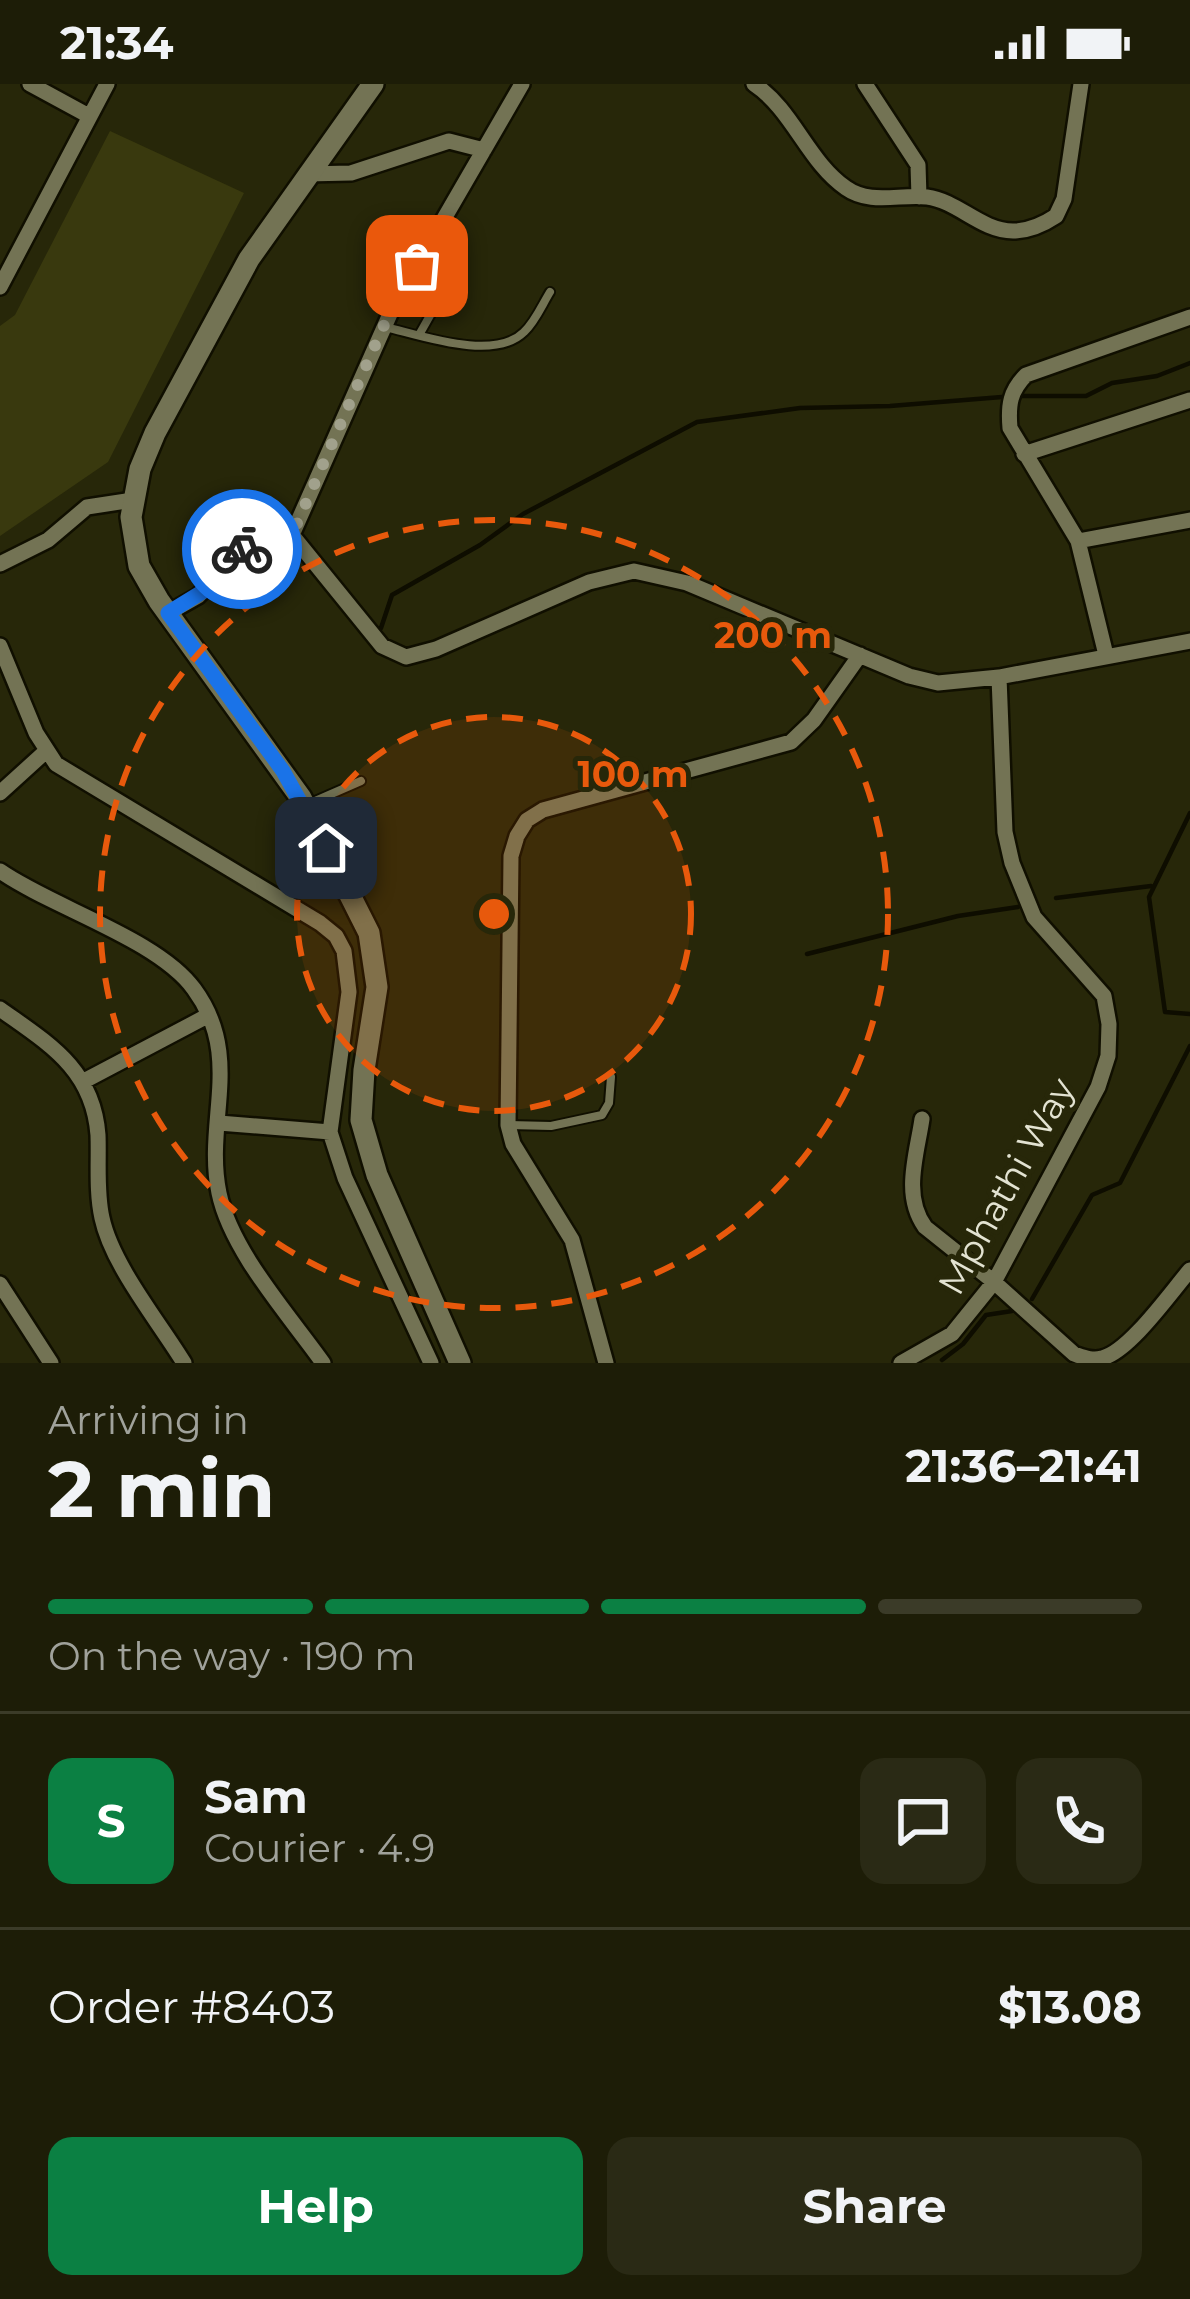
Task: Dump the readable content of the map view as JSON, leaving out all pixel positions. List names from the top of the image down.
{
  "streets": {
    "street": ["Mphathi Way"]
  },
  "page": {
    "status": "21:34",
    "heading": ["2 min", "Arriving in", "21:36–21:41"],
    "panel": [
      "Sam",
      "Courier · 4.9",
      "Order #8403",
      "$13.08"
    ],
    "bar": "On the way · 190 m",
    "round": "S",
    "buttons": ["Help", "Share"]
  },
  "rings": ["200 m", "100 m"]
}
